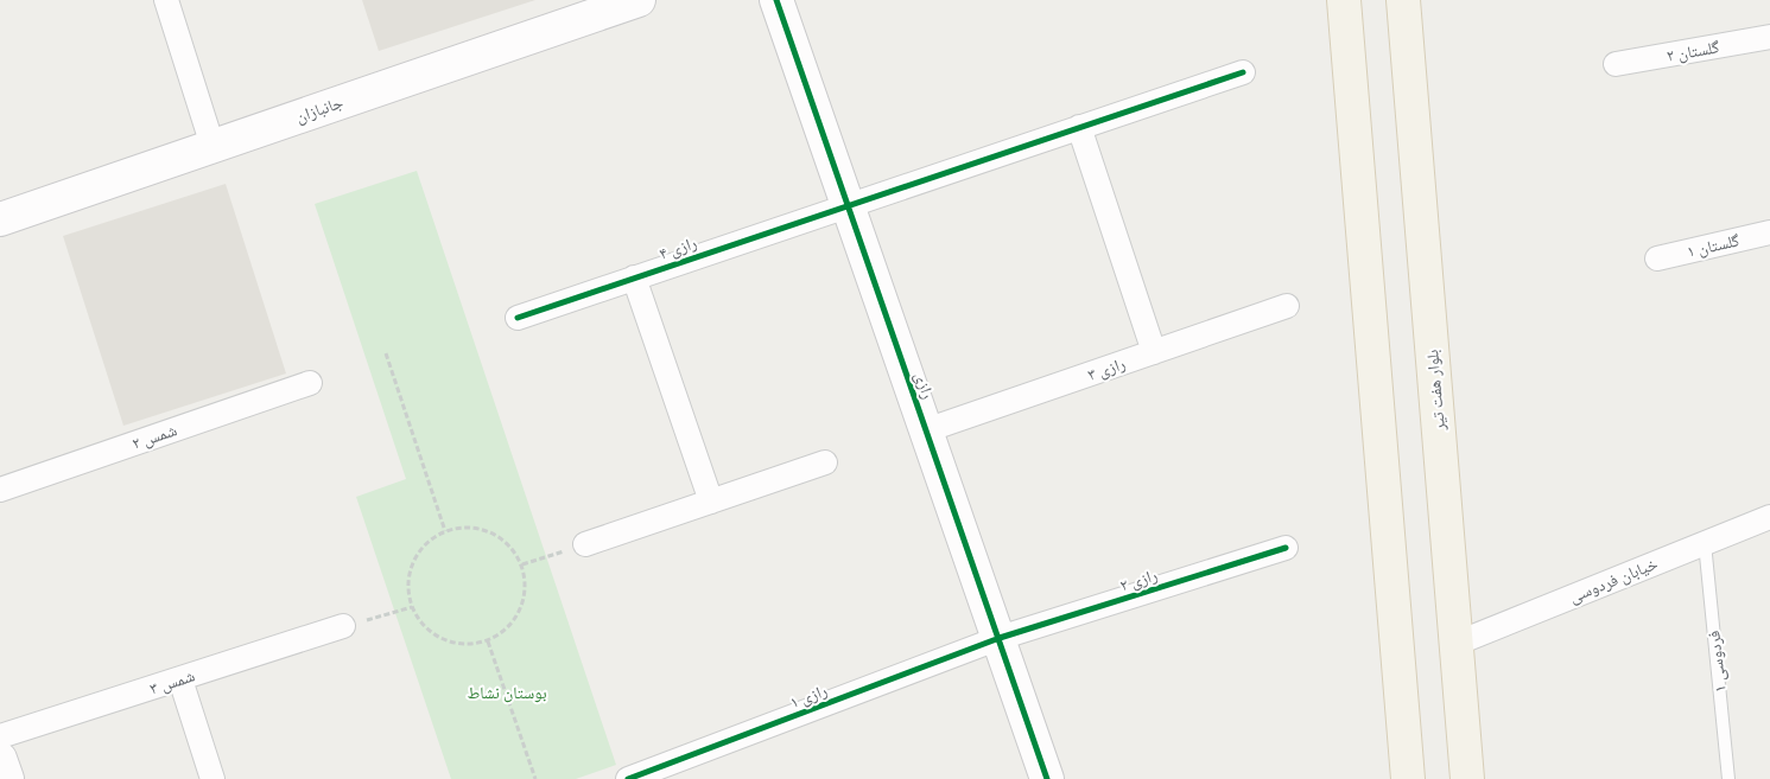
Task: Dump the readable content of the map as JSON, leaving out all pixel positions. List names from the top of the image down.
{
  "streets": {
    "main road": ["بلوار هفت تیر"],
    "street": [
      "گلستان ۲",
      "جانبازان",
      "گلستان ۱",
      "رازی ۴",
      "رازی ۳",
      "رازی",
      "شمس ۲",
      "رازی ۲",
      "خیابان فردوسی",
      "شمس ۳",
      "رازی ۱"
    ],
    "lane": ["فردوسی ۱"]
  },
  "crossings": [
    ["رازی ۴", "رازی"],
    ["رازی ۳", "رازی"],
    ["رازی", "رازی ۲"],
    ["رازی", "رازی ۱"],
    ["بلوار هفت تیر", "خیابان فردوسی"],
    ["رازی ۲", "رازی ۱"],
    ["خیابان فردوسی", "فردوسی ۱"]
  ],
  "parks": ["بوستان نشاط"]
}
